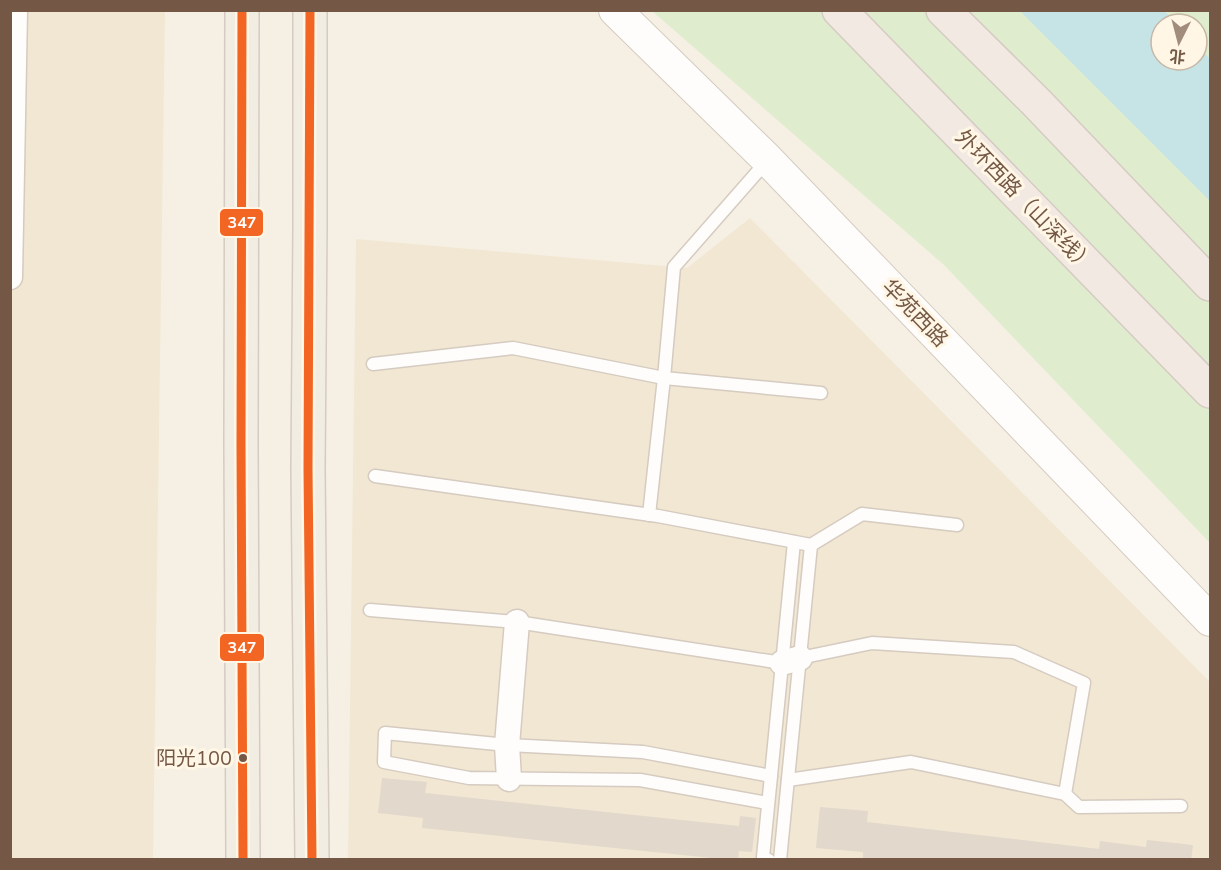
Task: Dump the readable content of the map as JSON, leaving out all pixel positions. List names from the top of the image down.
{
  "streets": {
    "highway": ["外环西路（山深线）"],
    "street": ["华苑西路"]
  },
  "places": ["阳光100"],
  "lines": ["transit line 347"],
  "north": "bottom"
}
